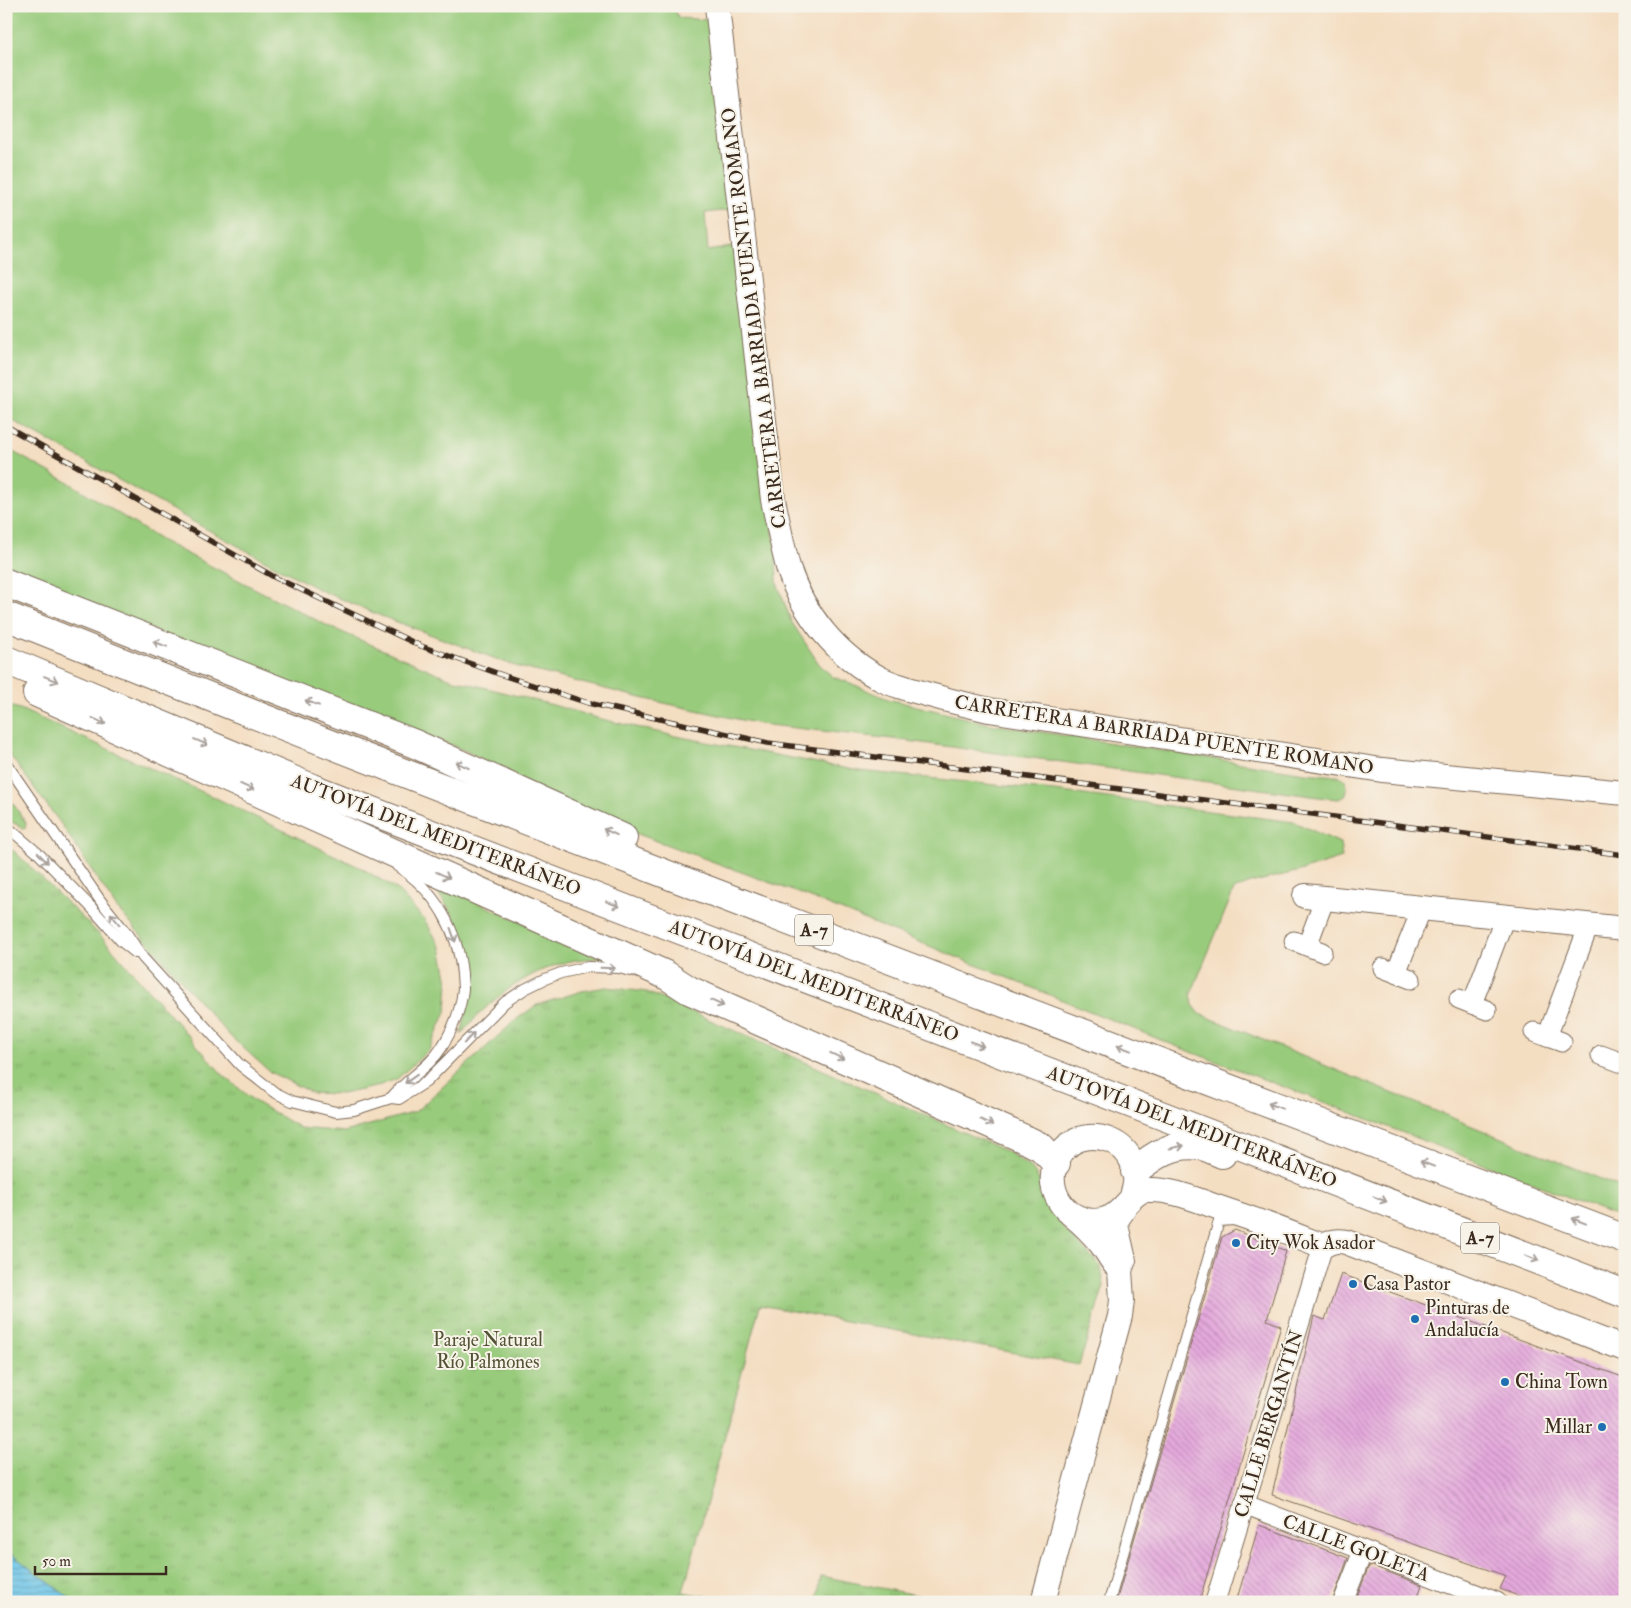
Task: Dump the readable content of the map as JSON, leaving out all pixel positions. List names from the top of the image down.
{
  "streets": {
    "highway": ["AUTOVÍA DEL MEDITERRÁNEO", "A-7"],
    "street": ["CARRETERA A BARRIADA PUENTE ROMANO", "CALLE BERGANTÍN", "CALLE GOLETA"]
  },
  "crossings": [
    ["CALLE BERGANTÍN", "CALLE GOLETA"]
  ],
  "parks": ["Paraje Natural Río Palmones"],
  "places": [
    "City Wok Asador",
    "Casa Pastor",
    "Pinturas de Andalucía",
    "China Town",
    "Millar"
  ],
  "scale_bar": "50 m"
}
